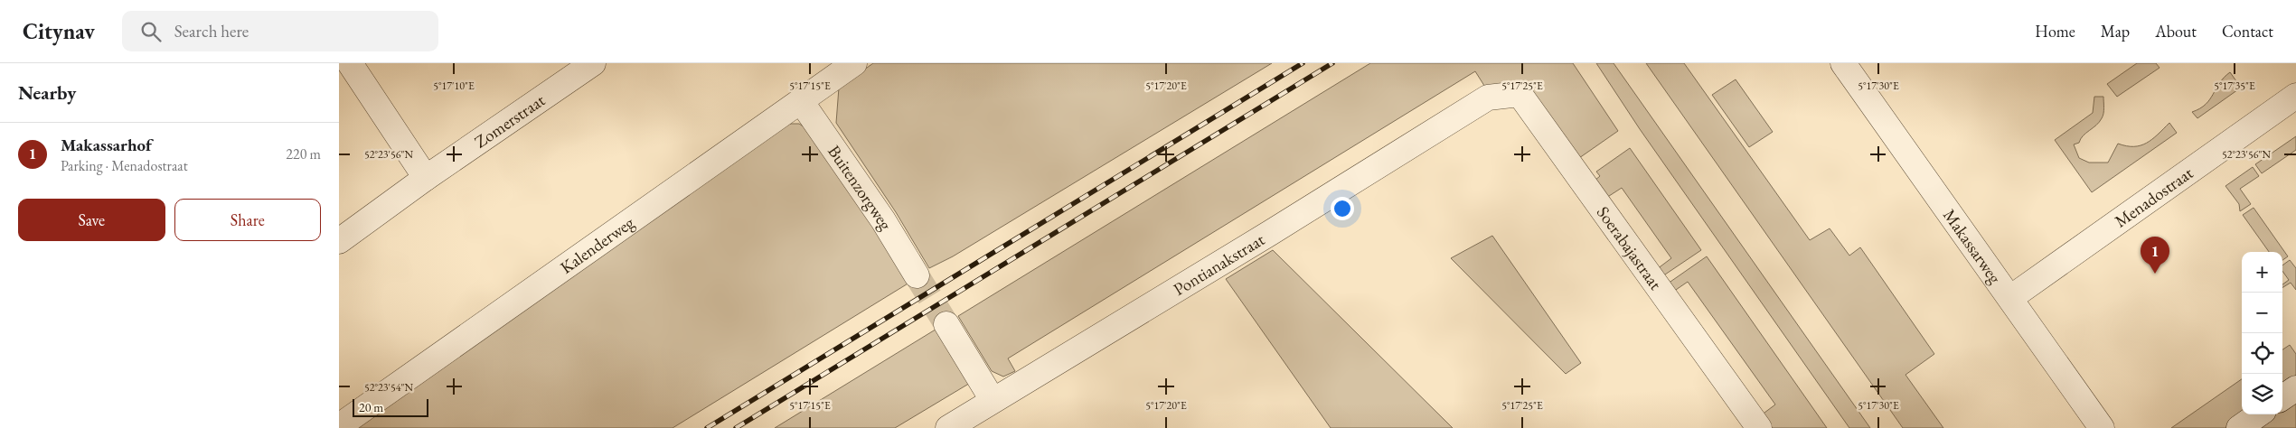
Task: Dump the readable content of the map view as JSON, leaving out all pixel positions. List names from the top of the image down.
{
  "streets": {
    "street": [
      "Zomerstraat",
      "Buitenzorgweg",
      "Menadostraat",
      "Kalenderweg",
      "Makassarweg",
      "Soerabajastraat",
      "Pontianakstraat"
    ]
  },
  "crossings": [
    ["Buitenzorgweg", "Kalenderweg"],
    ["Menadostraat", "Makassarweg"],
    ["Soerabajastraat", "Pontianakstraat"]
  ],
  "scale_bar": "20 m",
  "page": {
    "header": "Citynav",
    "search": "Search here",
    "nav": [
      "Home",
      "Map",
      "About",
      "Contact"
    ],
    "heading": "Nearby",
    "list": [
      {
        "mark": "1",
        "name": "Makassarhof",
        "note": "Parking · Menadostraat",
        "value": "220 m"
      }
    ],
    "buttons": ["Save", "Share"],
    "pins": "1",
    "map_buttons": ["+", "−"],
    "scale": "20 m"
  },
  "coordinates": [
    "5°17'10\"E",
    "5°17'15\"E",
    "5°17'20\"E",
    "5°17'25\"E",
    "5°17'30\"E",
    "5°17'35\"E",
    "52°23'56\"N",
    "52°23'54\"N"
  ]
}
